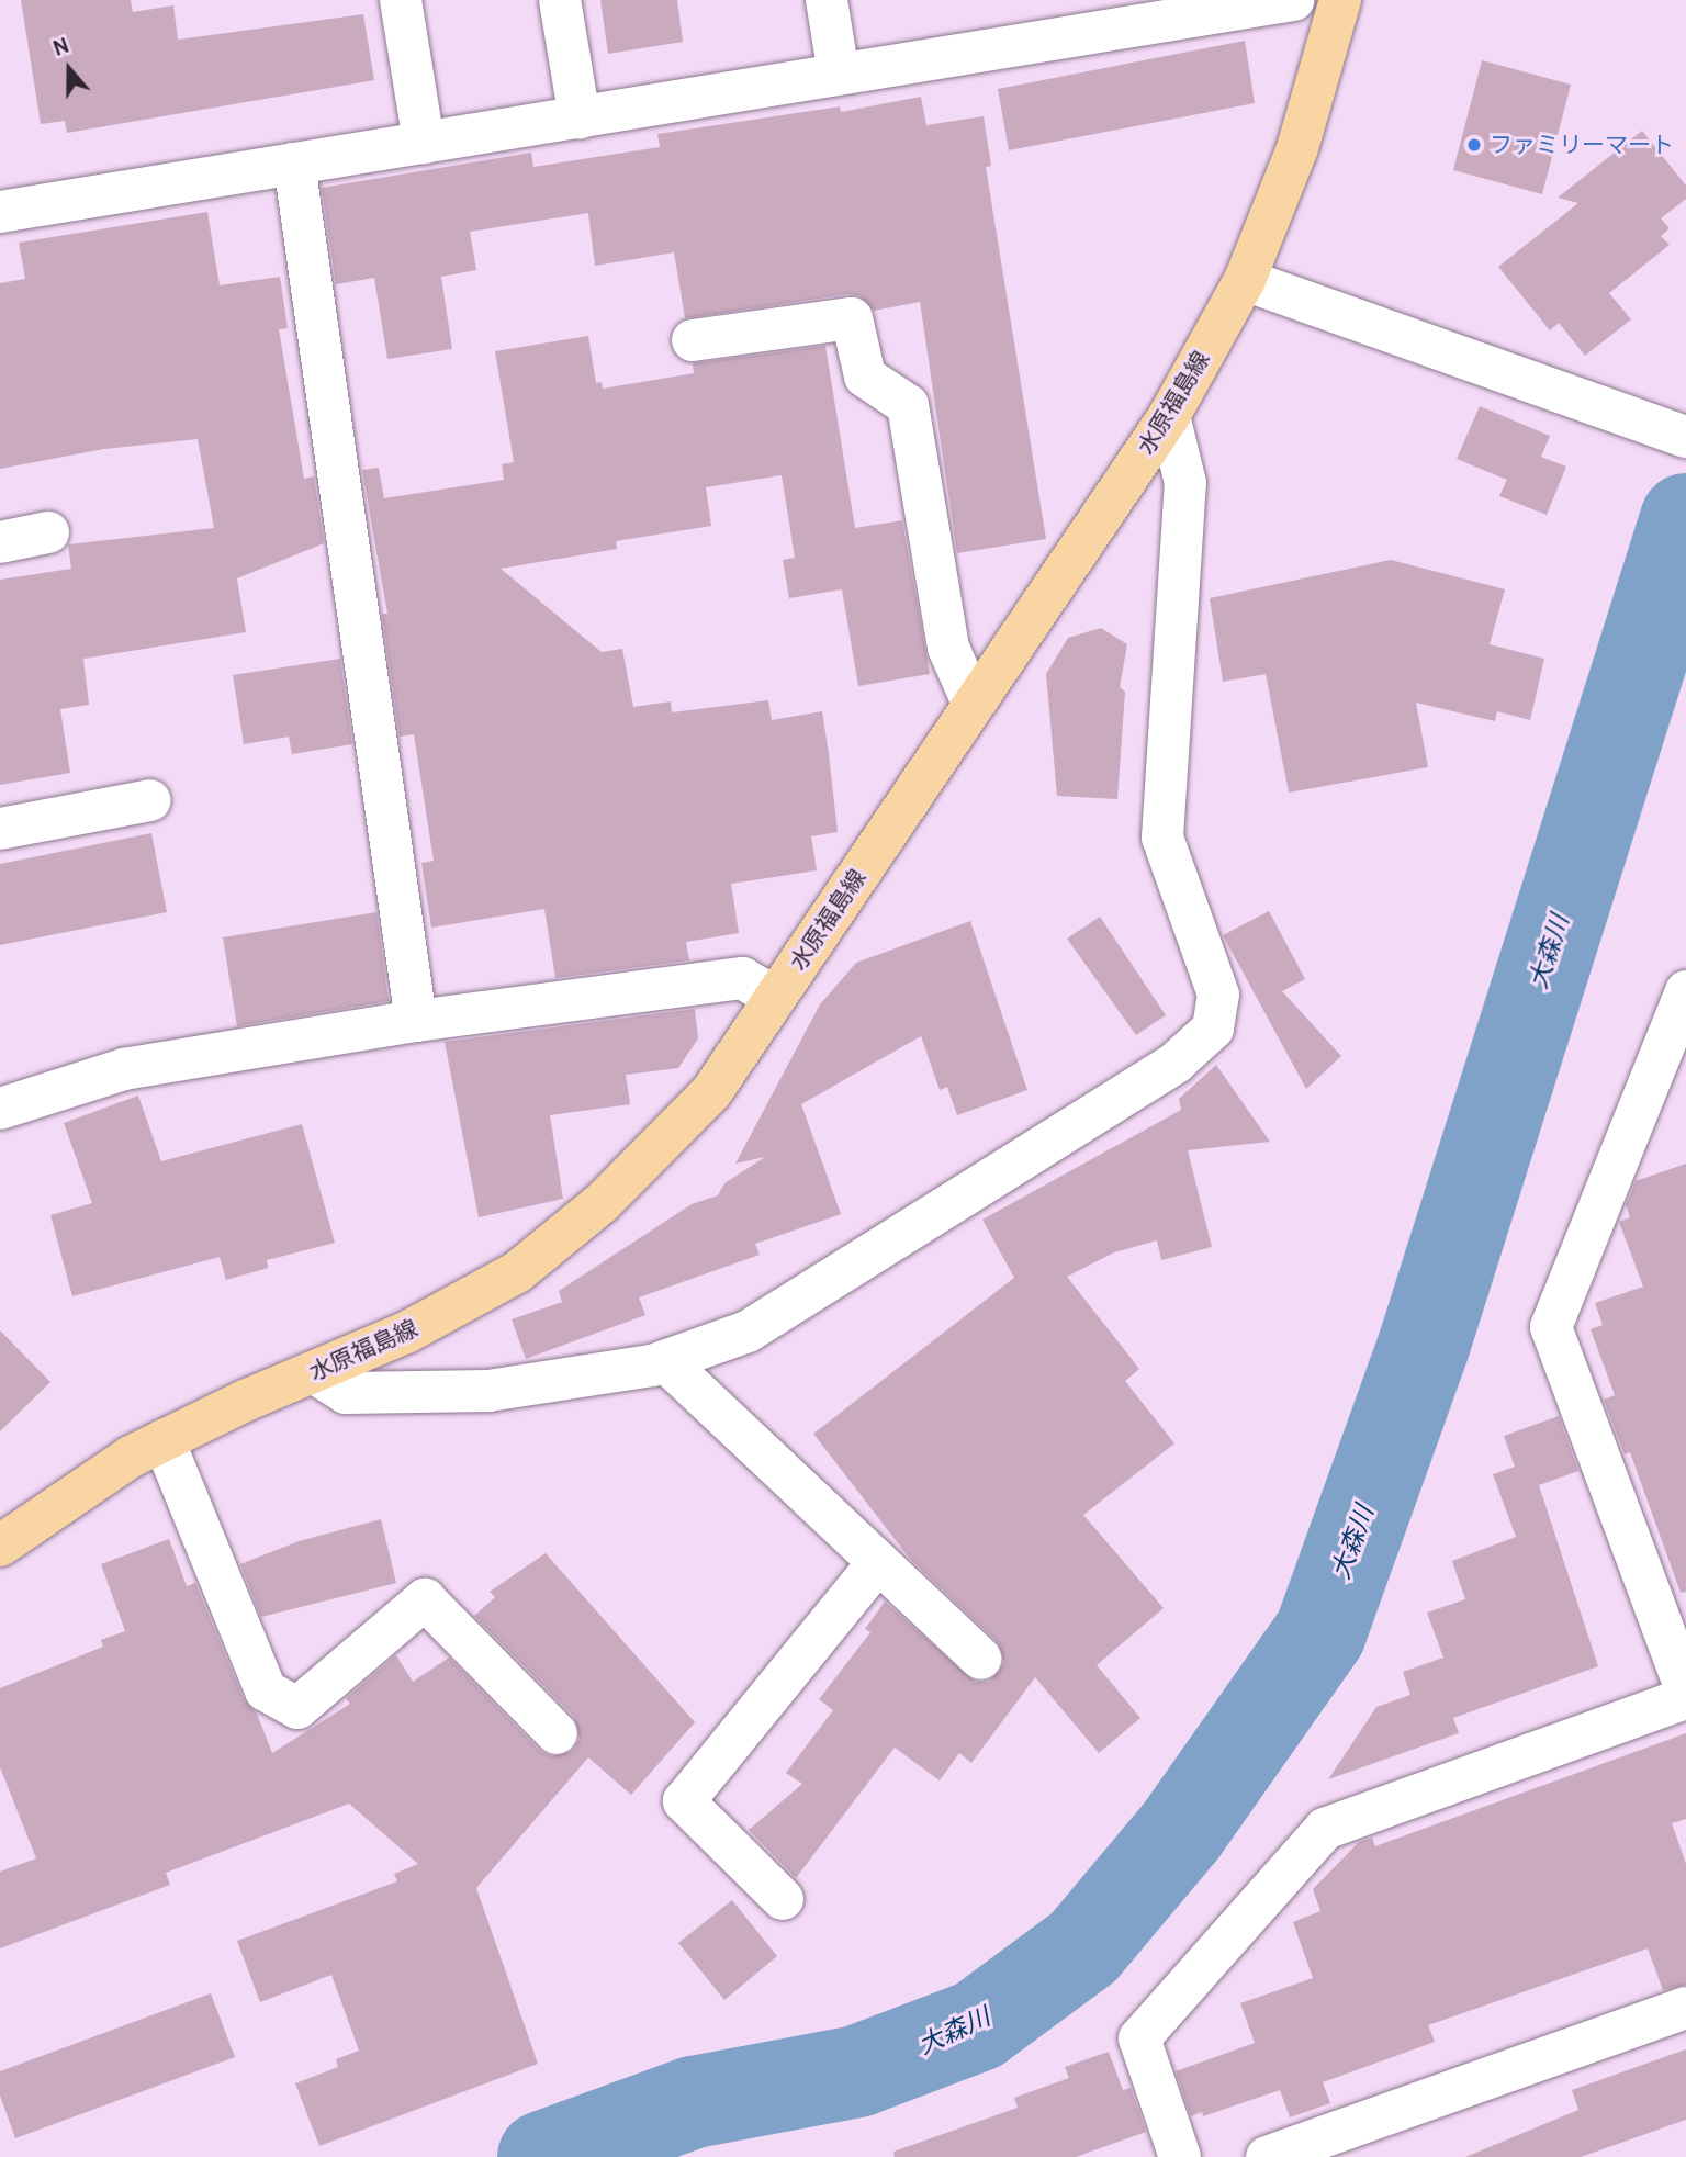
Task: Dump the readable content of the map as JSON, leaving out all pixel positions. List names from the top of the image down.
{
  "streets": {
    "main road": ["水原福島線"]
  },
  "water": ["大森川"],
  "places": ["ファミリーマート"],
  "north": "top"
}
